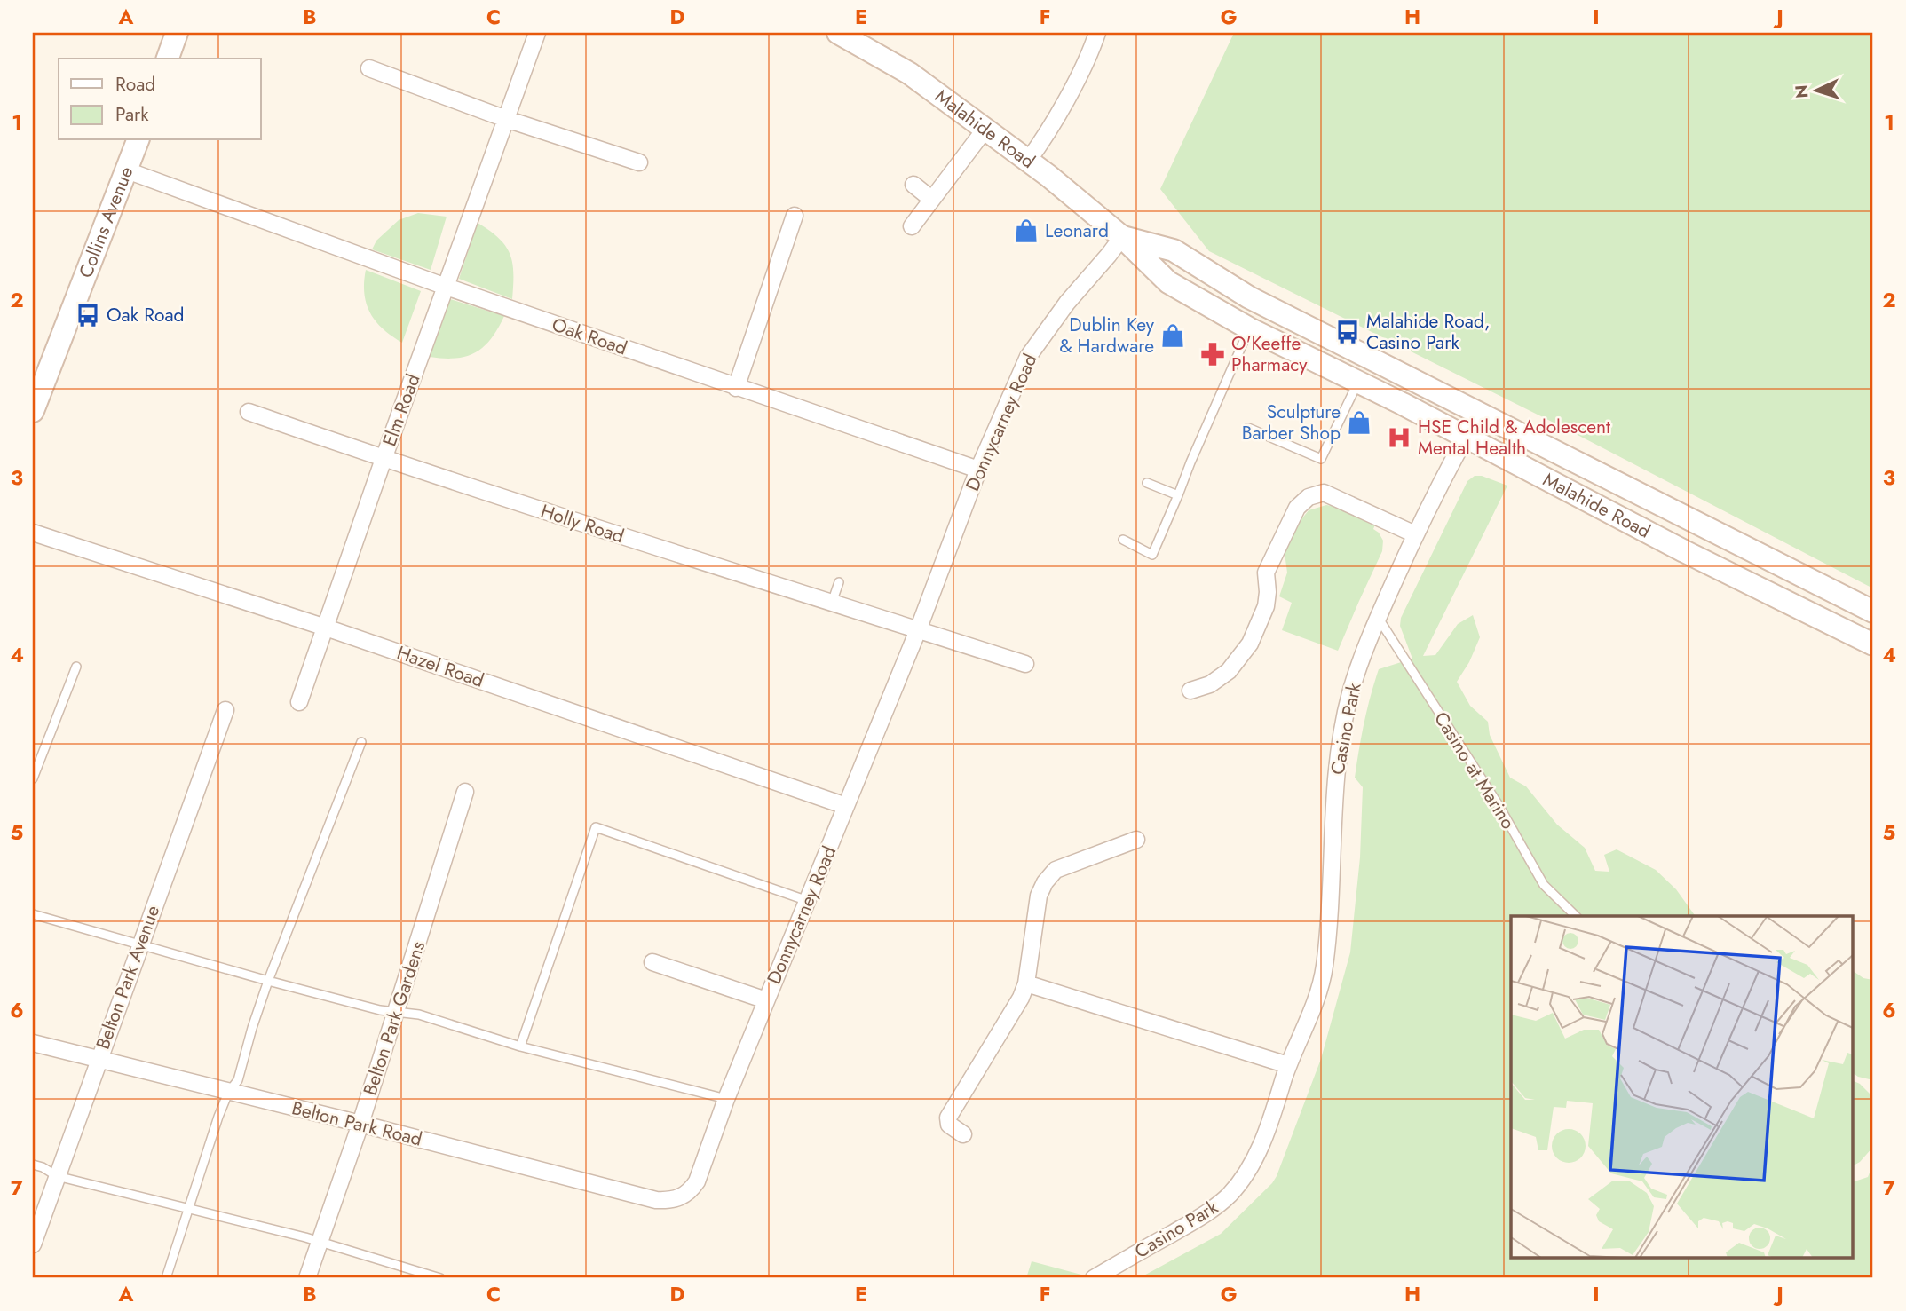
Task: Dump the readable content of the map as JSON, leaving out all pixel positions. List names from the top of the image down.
{
  "streets": {
    "main road": ["Malahide Road", "Collins Avenue"],
    "street": [
      "Oak Road",
      "Elm Road",
      "Donnycarney Road",
      "Holly Road",
      "Hazel Road",
      "Casino Park",
      "Belton Park Avenue",
      "Belton Park Gardens",
      "Belton Park Road"
    ],
    "lane": ["Casino at Marino"]
  },
  "crossings": [
    ["Malahide Road", "Donnycarney Road"],
    ["Malahide Road", "Casino Park"],
    ["Collins Avenue", "Oak Road"],
    ["Oak Road", "Elm Road"],
    ["Oak Road", "Donnycarney Road"],
    ["Elm Road", "Holly Road"],
    ["Elm Road", "Hazel Road"],
    ["Donnycarney Road", "Holly Road"],
    ["Donnycarney Road", "Hazel Road"],
    ["Donnycarney Road", "Belton Park Road"],
    ["Casino Park", "Casino at Marino"],
    ["Belton Park Avenue", "Belton Park Road"],
    ["Belton Park Gardens", "Belton Park Road"]
  ],
  "places": {
    "shop": ["Leonard", "Dublin Key & Hardware", "Sculpture Barber Shop"],
    "bus stop": ["Oak Road", "Malahide Road, Casino Park"],
    "pharmacy": ["O'Keeffe Pharmacy"],
    "hospital": ["HSE Child & Adolescent Mental Health"]
  },
  "legend": ["Road", "Park"],
  "north": "left",
  "grid": {
    "columns": [
      "A",
      "B",
      "C",
      "D",
      "E",
      "F",
      "G",
      "H",
      "I",
      "J"
    ],
    "rows": [
      "1",
      "2",
      "3",
      "4",
      "5",
      "6",
      "7"
    ]
  }
}
